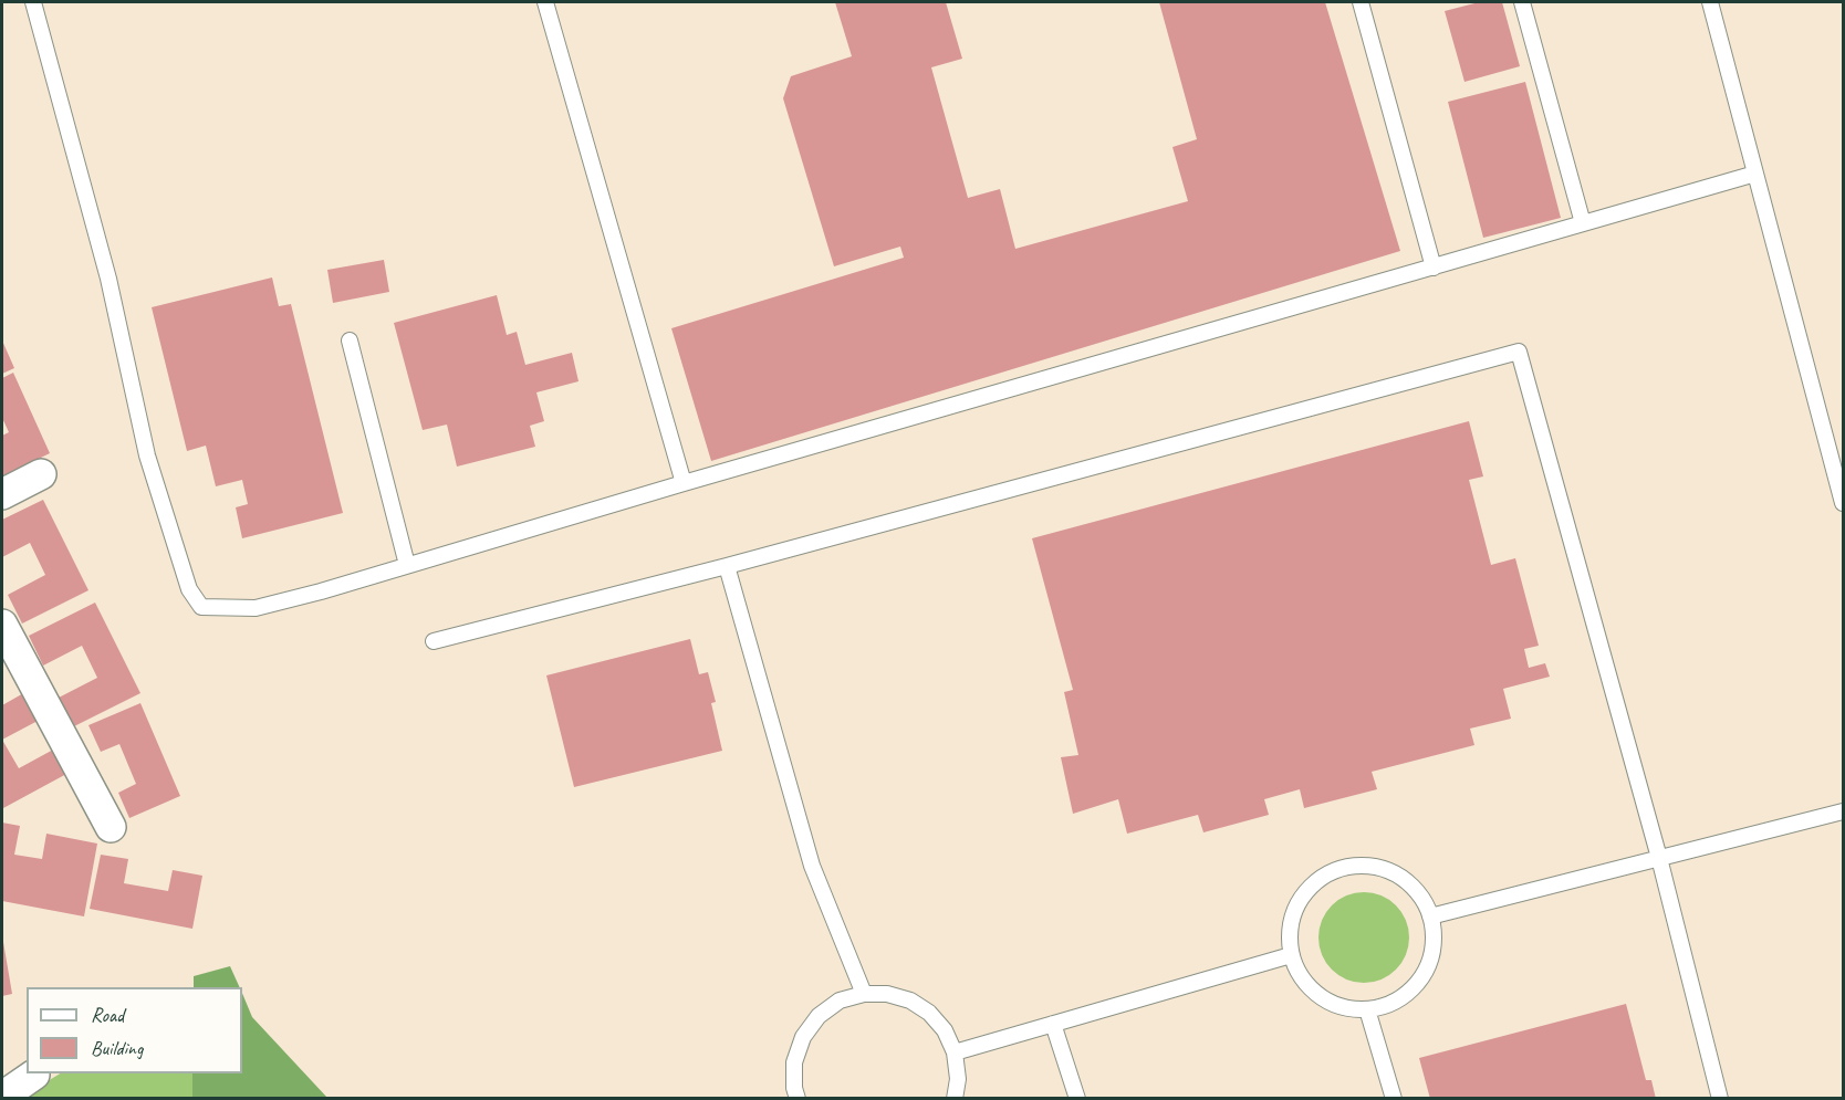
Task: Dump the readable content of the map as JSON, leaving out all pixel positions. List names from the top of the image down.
{
  "legend": ["Road", "Building"]
}
